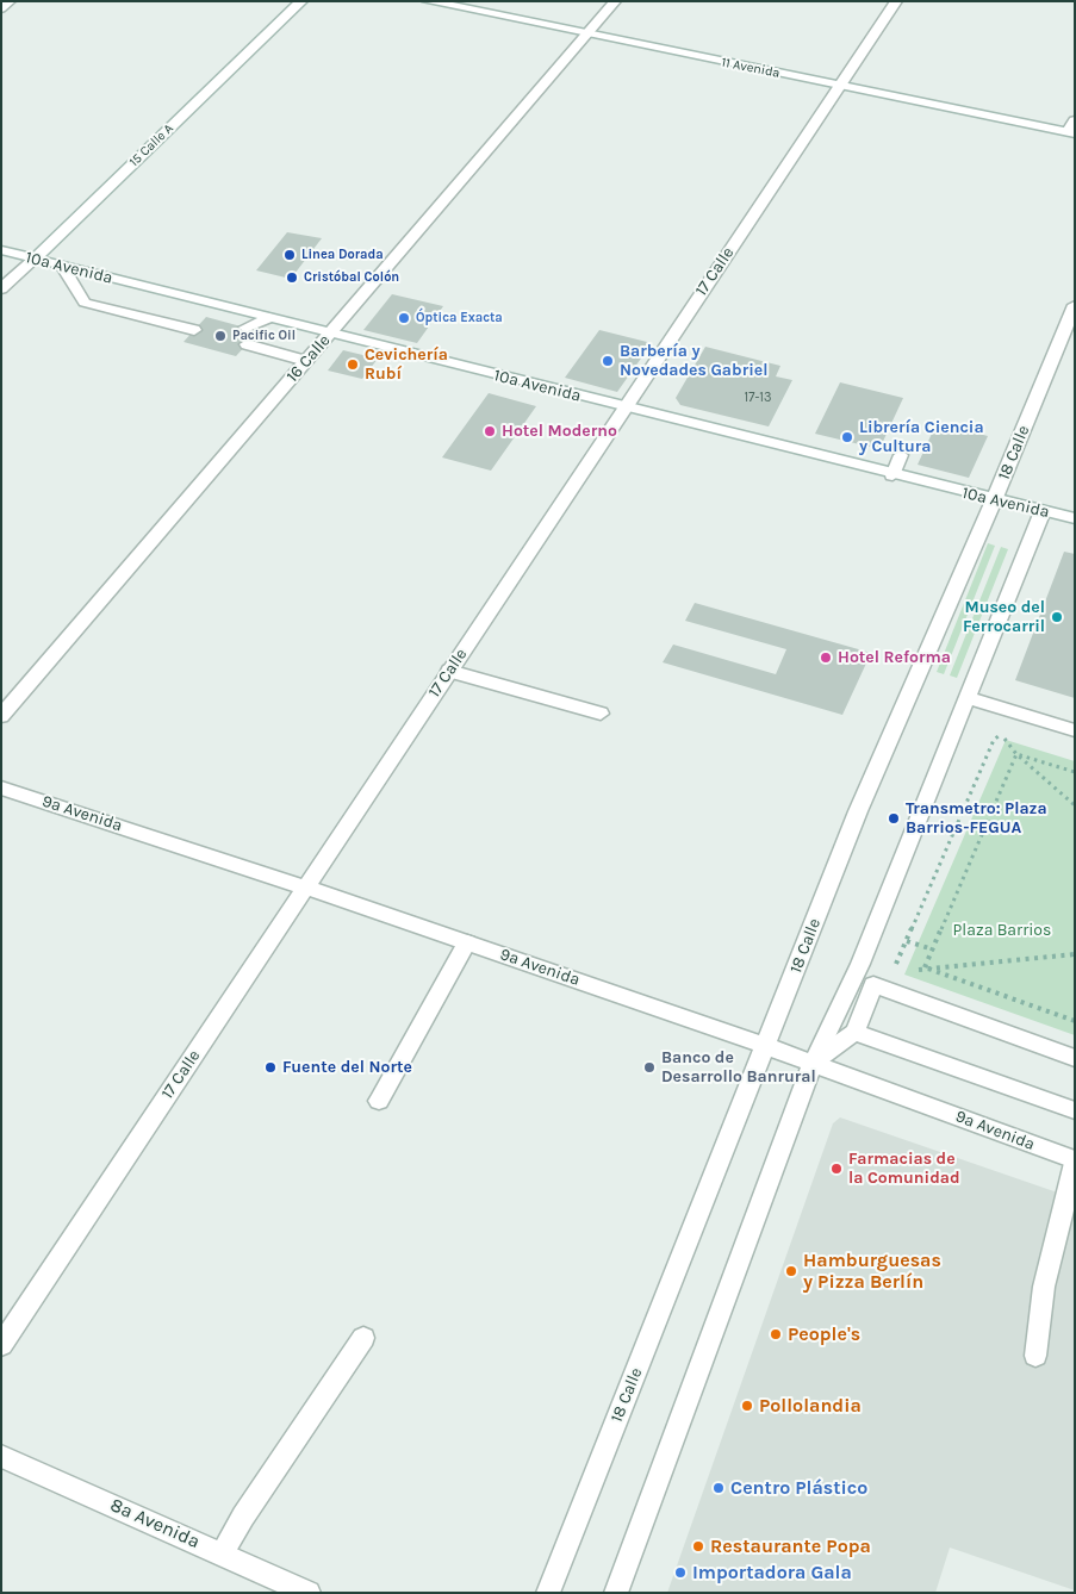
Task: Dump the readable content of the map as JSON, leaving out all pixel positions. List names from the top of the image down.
{
  "streets": {
    "street": [
      "11 Avenida",
      "15 Calle A",
      "10a Avenida",
      "17 Calle",
      "16 Calle",
      "18 Calle",
      "9a Avenida",
      "8a Avenida"
    ]
  },
  "crossings": [
    ["11 Avenida", "17 Calle"],
    ["11 Avenida", "16 Calle"],
    ["15 Calle A", "10a Avenida"],
    ["10a Avenida", "17 Calle"],
    ["10a Avenida", "16 Calle"],
    ["10a Avenida", "18 Calle"],
    ["17 Calle", "9a Avenida"],
    ["18 Calle", "9a Avenida"]
  ],
  "parks": ["Plaza Barrios"],
  "places": [
    "Linea Dorada",
    "Cristóbal Colón",
    "Óptica Exacta",
    "Pacific Oil",
    "Barbería y Novedades Gabriel",
    "Cevichería Rubí",
    "Hotel Moderno",
    "Librería Ciencia y Cultura",
    "Museo del Ferrocarril",
    "Hotel Reforma",
    "Transmetro: Plaza Barrios-FEGUA",
    "Fuente del Norte",
    "Banco de Desarrollo Banrural",
    "Farmacias de la Comunidad",
    "Hamburguesas y Pizza Berlín",
    "People's",
    "Pollolandia",
    "Centro Plástico",
    "Restaurante Popa",
    "Importadora Gala"
  ],
  "house_numbers": ["17-13"]
}
